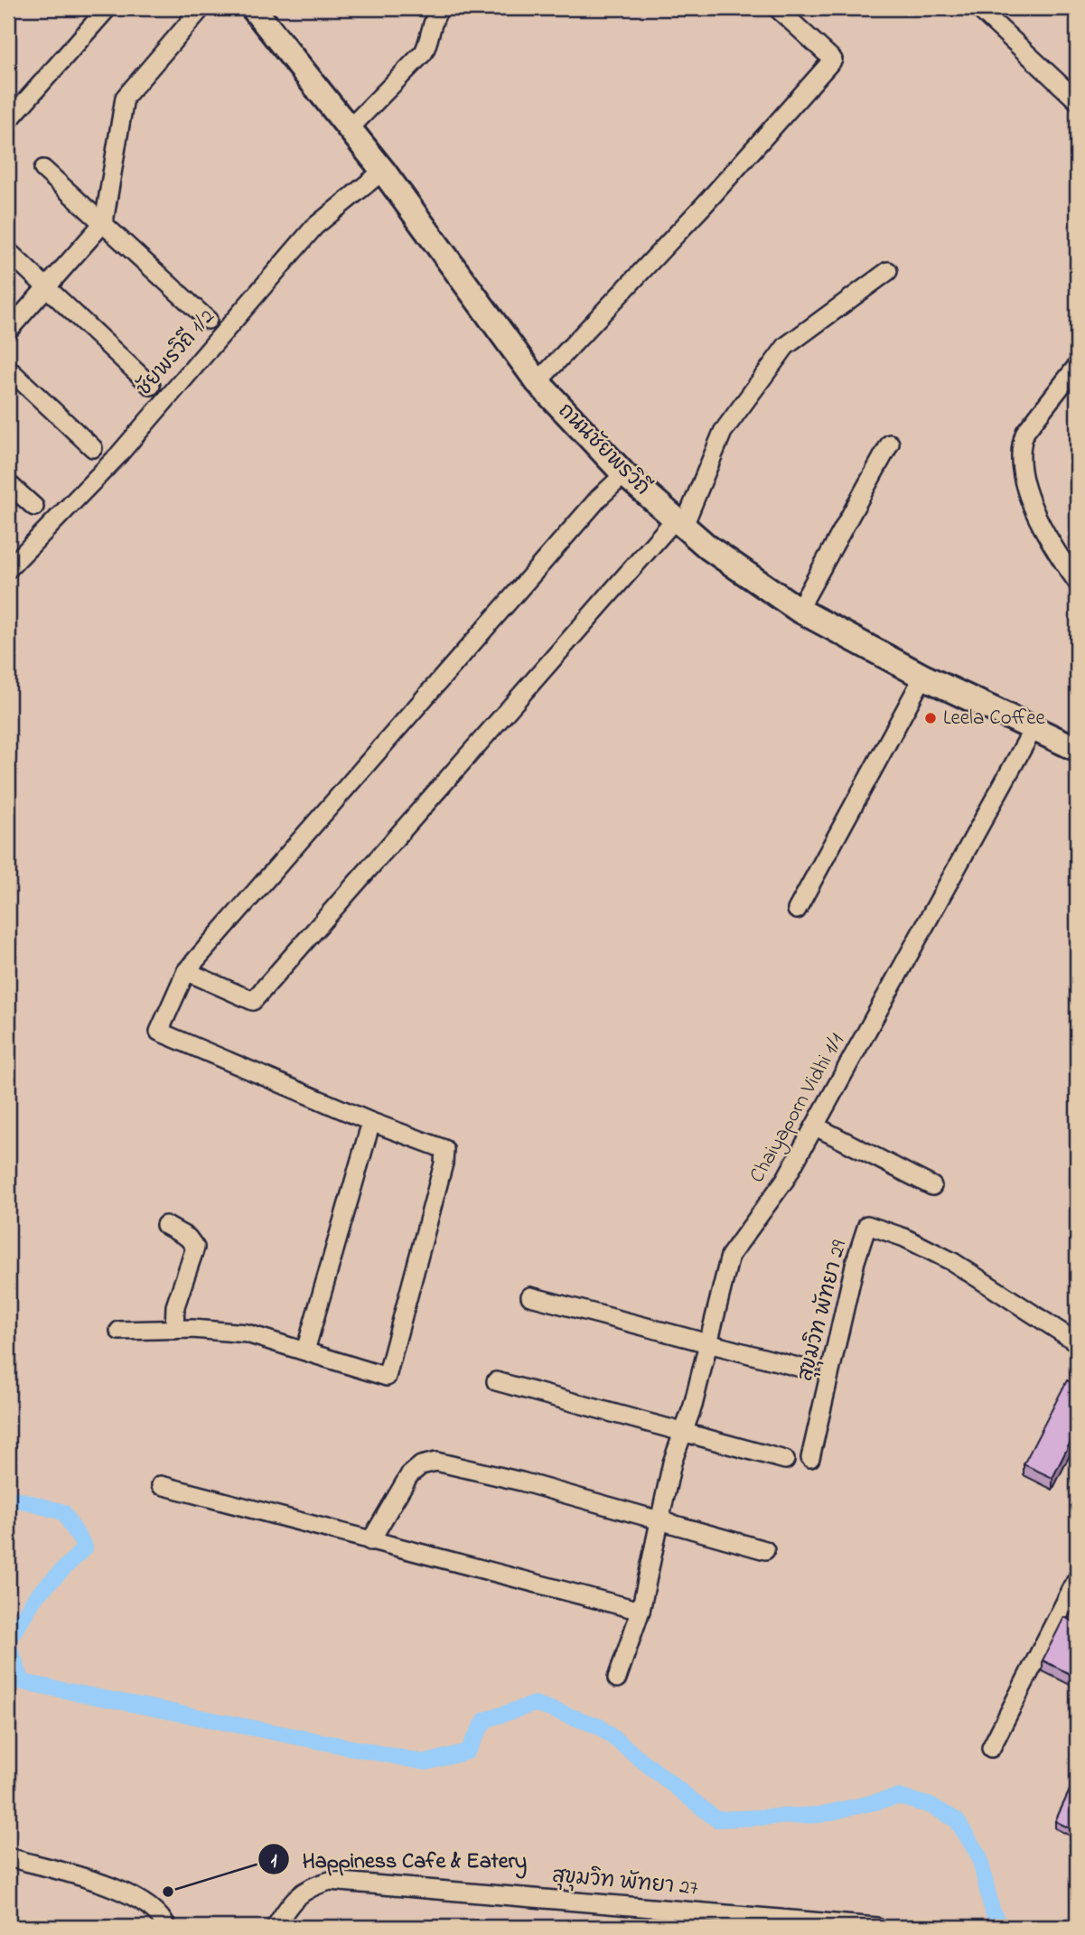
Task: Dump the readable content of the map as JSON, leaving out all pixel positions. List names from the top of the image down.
{
  "streets": {
    "main road": ["ถนนชัยพรวิถี"],
    "street": [
      "ชัยพรวิถี 1/2",
      "Chaiyaporn Vidhi 1/1",
      "สุขุมวิท พัทยา 29",
      "สุขุมวิท พัทยา 27"
    ]
  },
  "crossings": [
    ["ชัยพรวิถี 1/2", "ถนนชัยพรวิถี"],
    ["ถนนชัยพรวิถี", "Chaiyaporn Vidhi 1/1"]
  ],
  "places": ["Leela Coffee", "Happiness Cafe & Eatery"]
}
